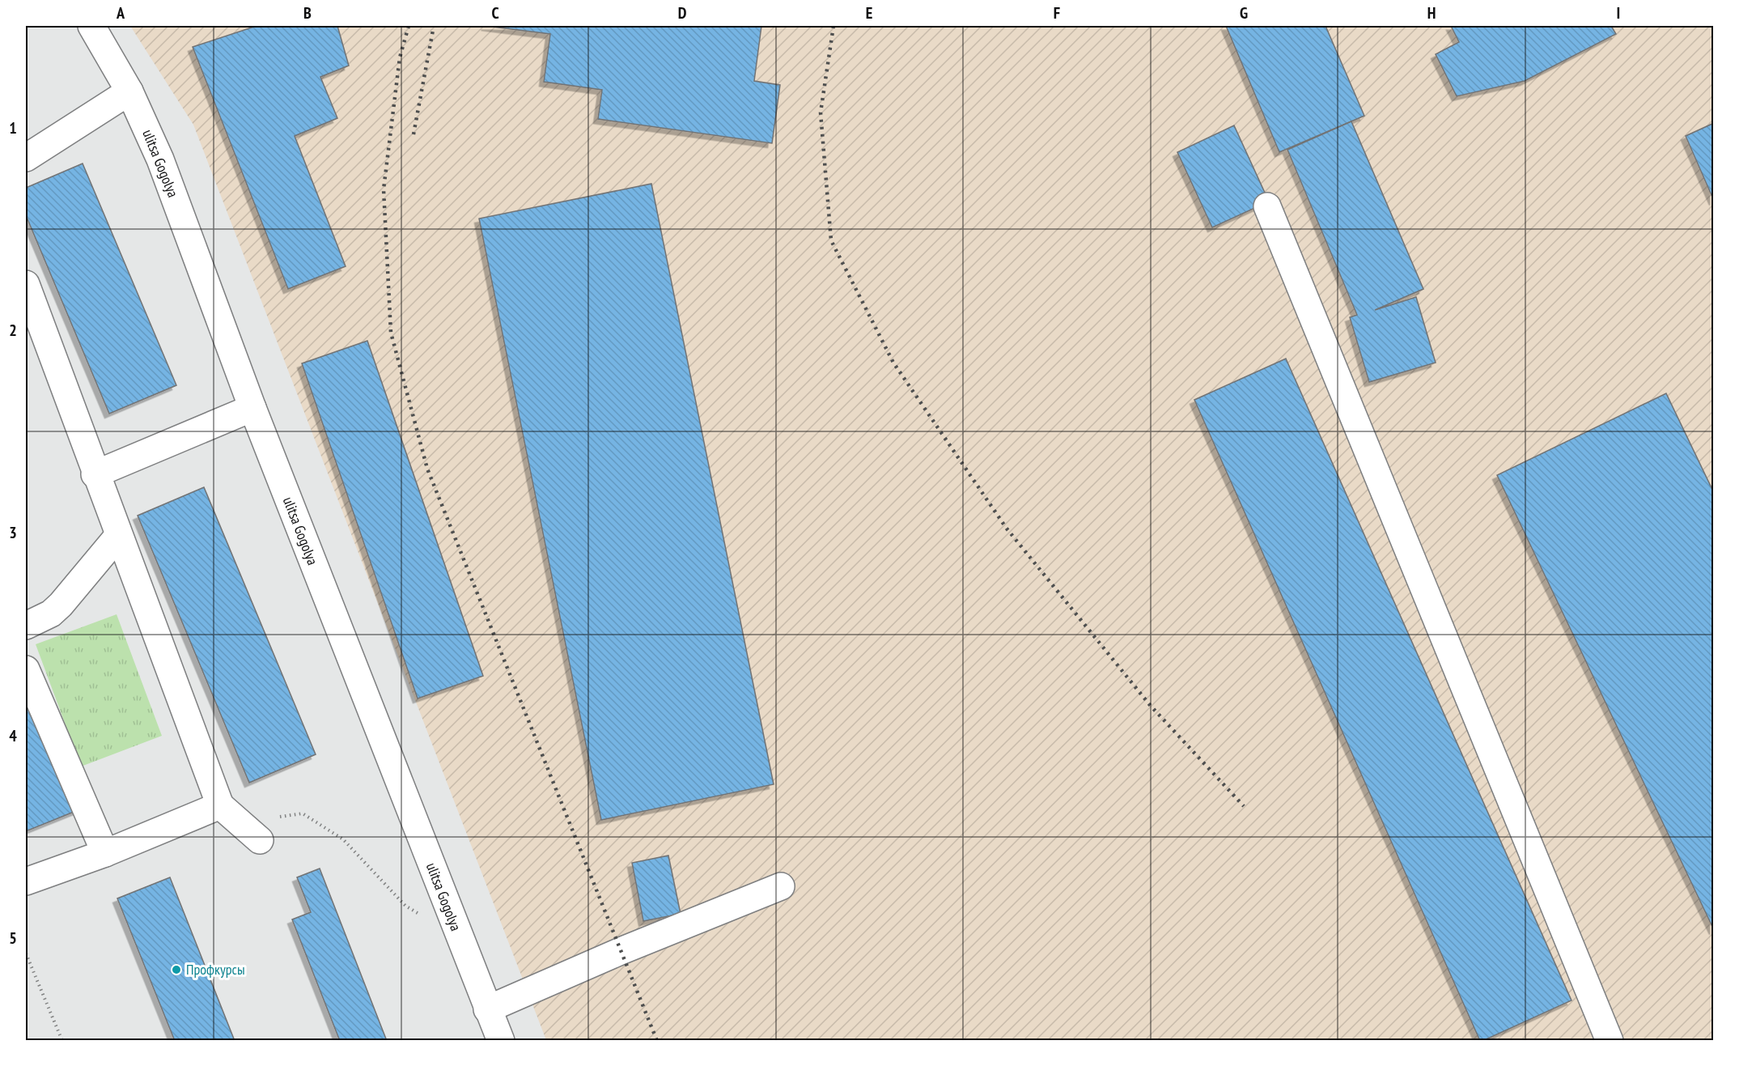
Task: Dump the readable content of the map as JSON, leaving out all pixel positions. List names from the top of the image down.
{
  "streets": {
    "main road": ["ulitsa Gogolya"]
  },
  "places": ["Профкурсы"],
  "grid": {
    "columns": [
      "A",
      "B",
      "C",
      "D",
      "E",
      "F",
      "G",
      "H",
      "I"
    ],
    "rows": [
      "1",
      "2",
      "3",
      "4",
      "5"
    ]
  }
}
